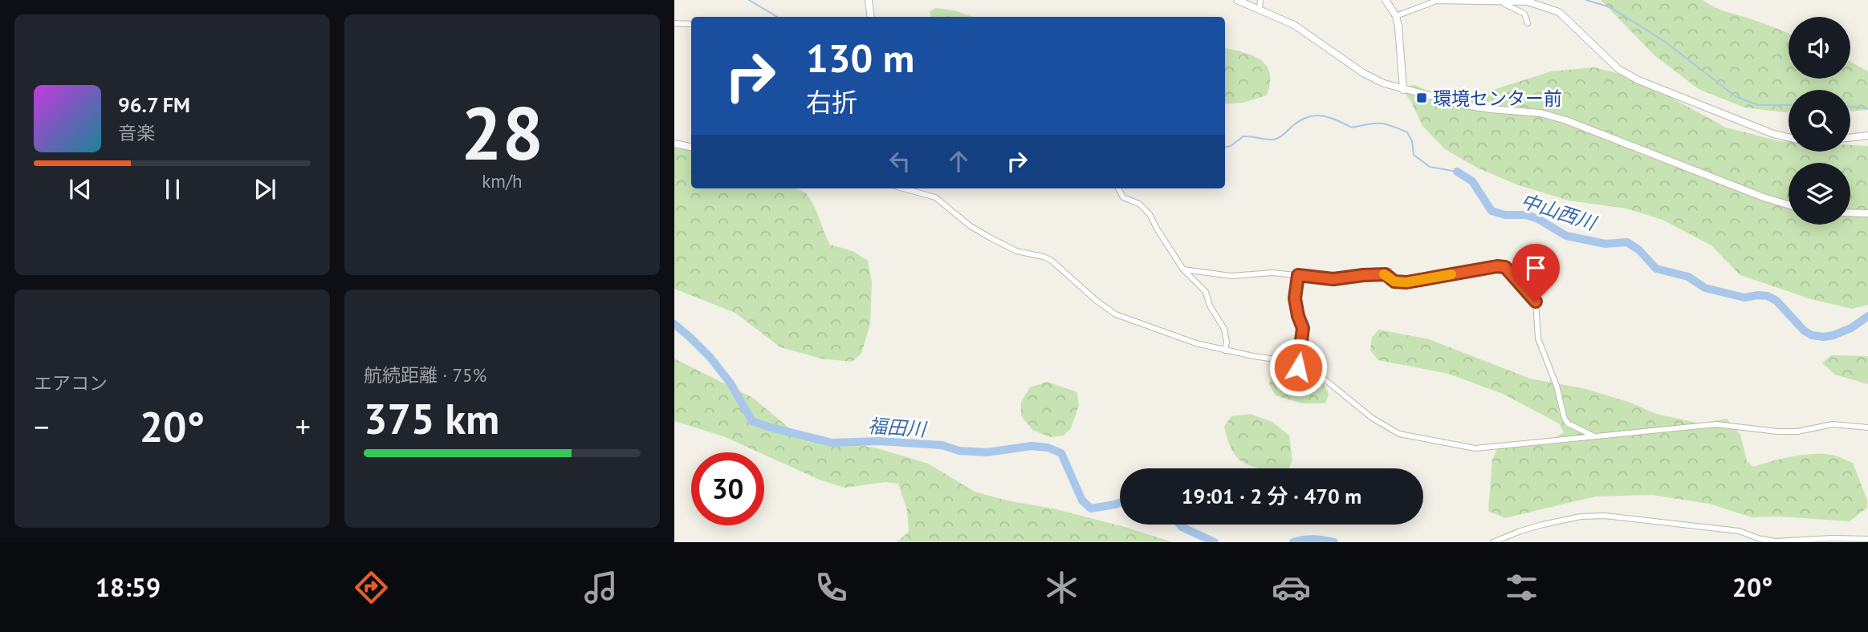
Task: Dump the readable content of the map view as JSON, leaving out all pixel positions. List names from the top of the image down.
{
  "water": ["中山西川", "福田川"],
  "places": {
    "transit": ["環境センター前"]
  },
  "page": {
    "tile": [
      ["28", "km/h"],
      "エアコン",
      ["航続距離 · 75%", "375 km"]
    ],
    "turn": ["130 m", "右折"],
    "song": ["96.7 FM", "音楽"],
    "heat": ["−", "20°", "+"],
    "limit": "30",
    "trip": "19:01 · 2 分 · 470 m",
    "tabs": ["18:59", "20°"]
  }
}
